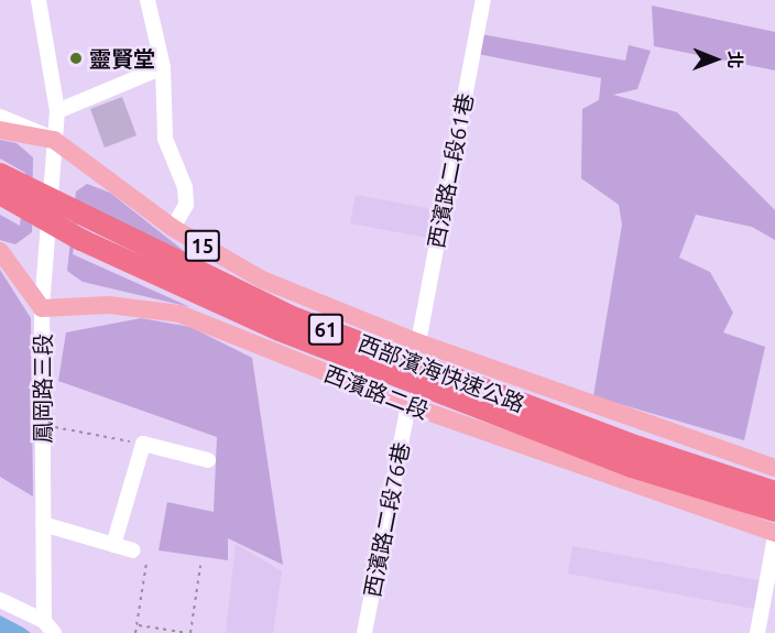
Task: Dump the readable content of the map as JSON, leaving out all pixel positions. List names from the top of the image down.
{
  "streets": {
    "highway": ["61", "西部濱海快速公路"],
    "main road": ["15", "西濱路二段"],
    "street": ["西濱路二段61巷", "鳳岡路三段", "西濱路二段76巷"]
  },
  "crossings": [
    ["西濱路二段61巷", "15"],
    ["15", "鳳岡路三段"],
    ["61", "西部濱海快速公路"],
    ["鳳岡路三段", "西濱路二段"],
    ["西濱路二段", "西濱路二段76巷"]
  ],
  "places": ["靈賢堂"],
  "north": "right"
}
